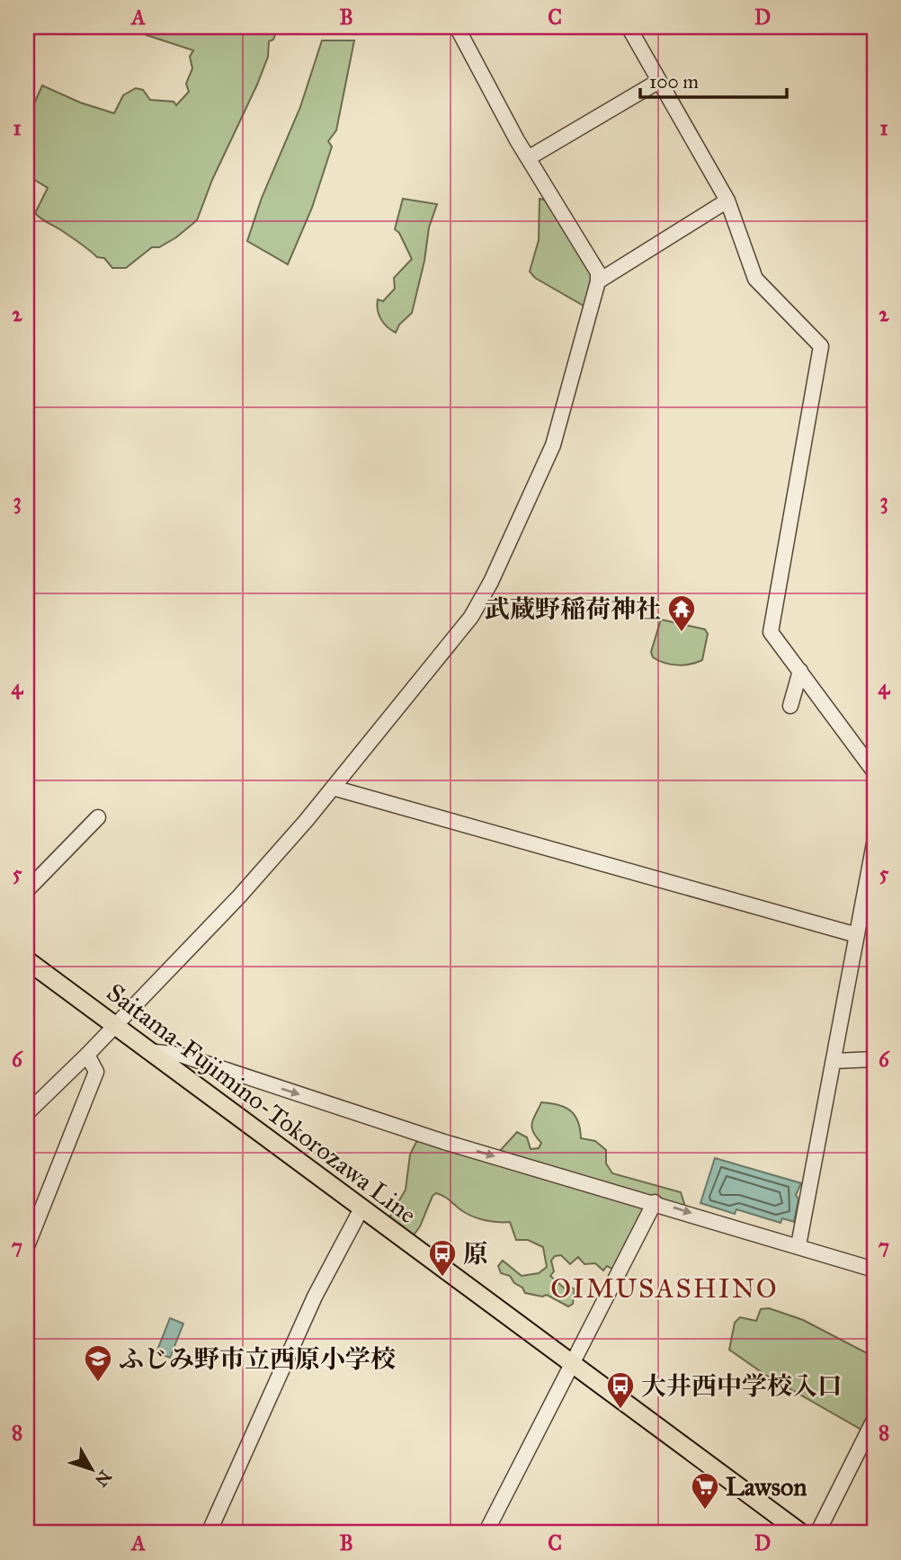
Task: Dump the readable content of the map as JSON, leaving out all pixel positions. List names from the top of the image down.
{
  "streets": {
    "main road": ["Saitama-Fujimino-Tokorozawa Line"]
  },
  "districts": ["OIMUSASHINO"],
  "places": {
    "temple": ["武蔵野稲荷神社"],
    "bus stop": ["原", "大井西中学校入口"],
    "school or university": ["ふじみ野市立西原小学校"],
    "supermarket": ["Lawson"]
  },
  "scale_bar": "100 m",
  "north": "bottom right",
  "grid": {
    "columns": [
      "A",
      "B",
      "C",
      "D"
    ],
    "rows": [
      "1",
      "2",
      "3",
      "4",
      "5",
      "6",
      "7",
      "8"
    ]
  }
}
